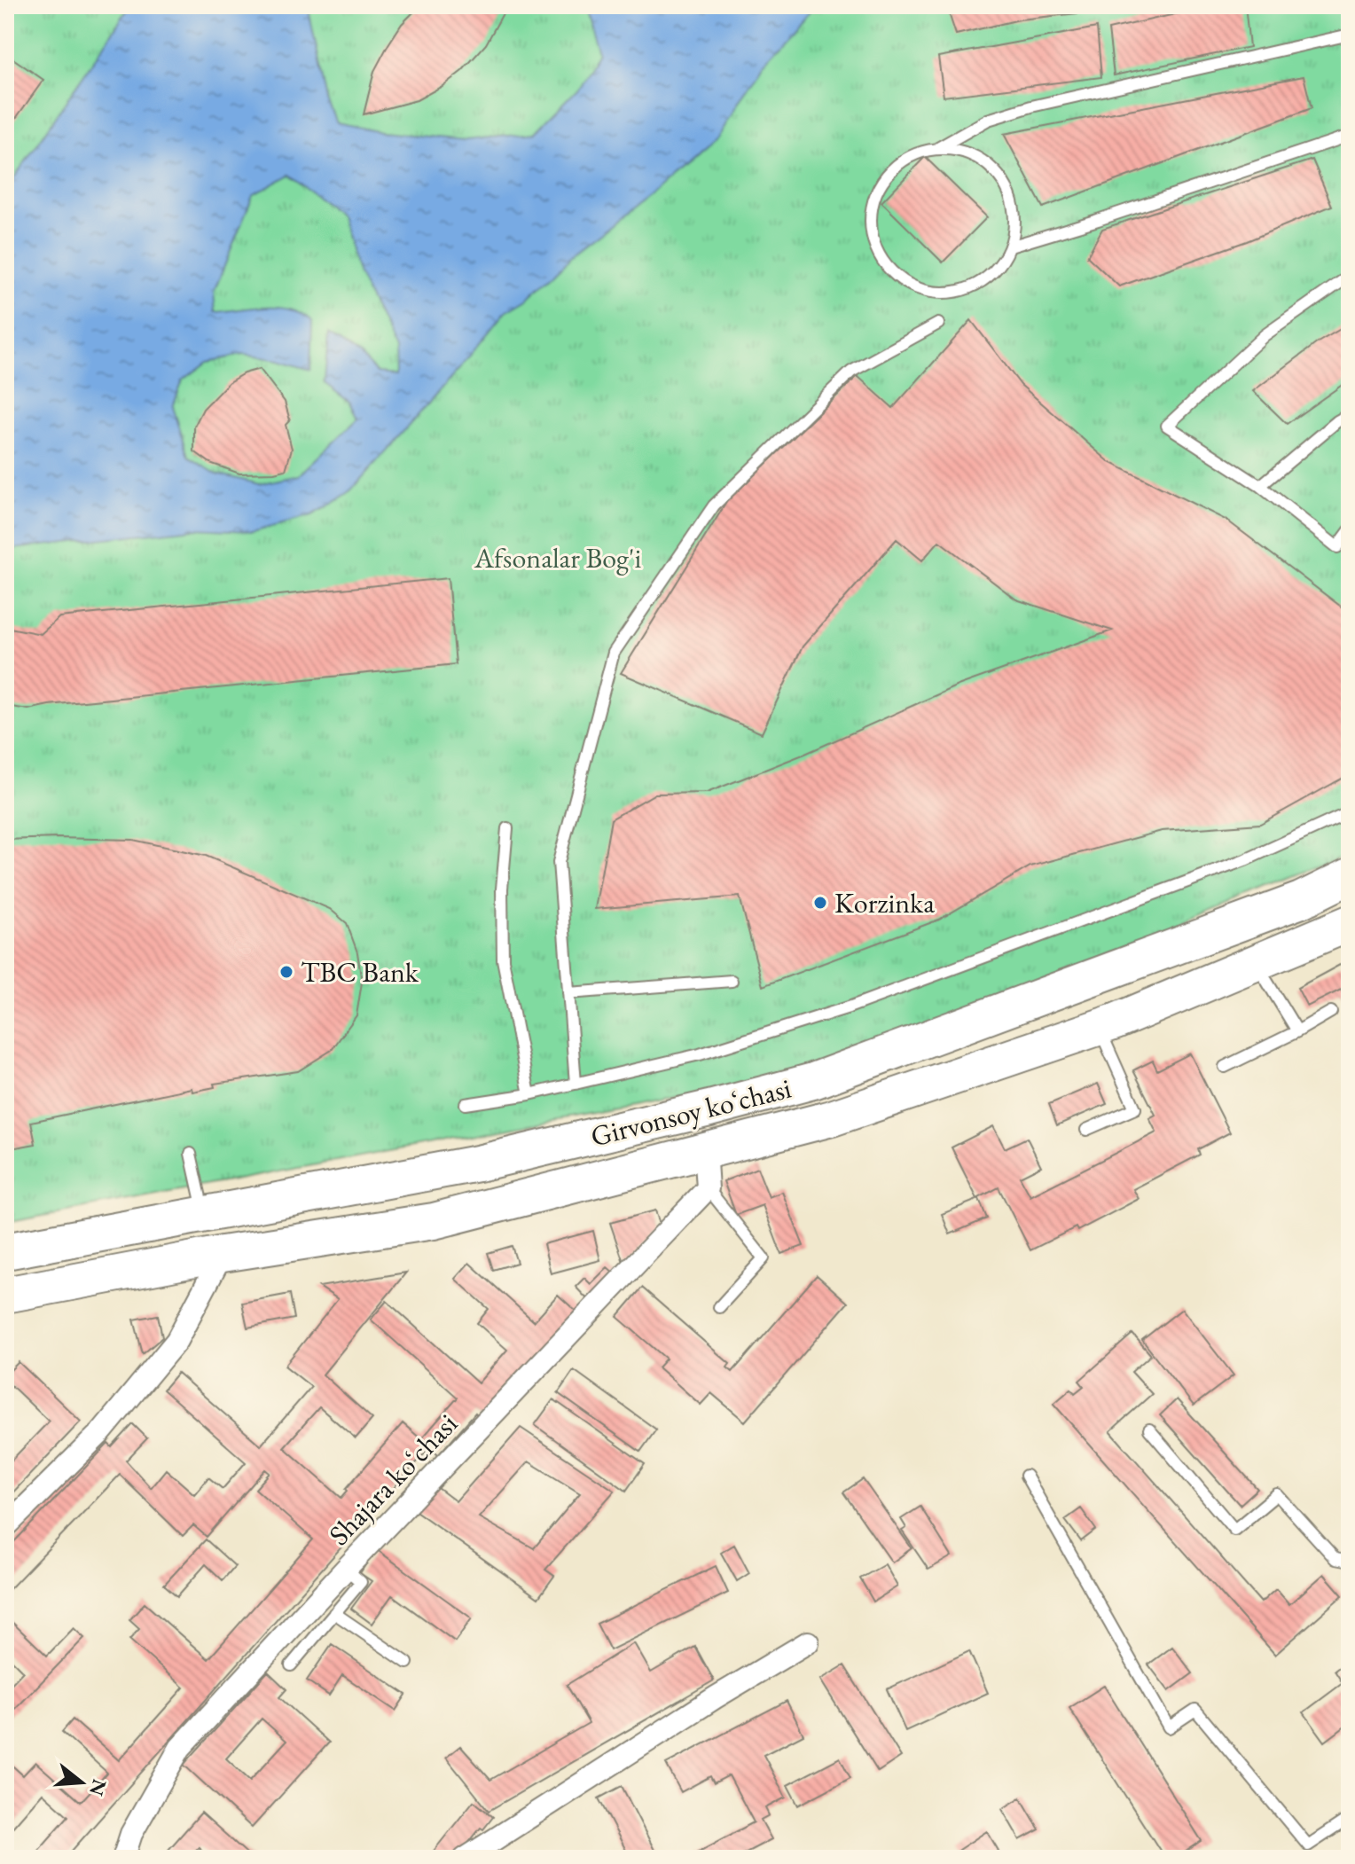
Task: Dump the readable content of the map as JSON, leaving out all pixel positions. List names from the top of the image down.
{
  "streets": {
    "main road": ["Girvonsoy koʻchasi"],
    "street": ["Shajara koʻchasi"]
  },
  "parks": ["Afsonalar Bog'i"],
  "places": ["Korzinka", "TBC Bank"],
  "north": "right"
}
